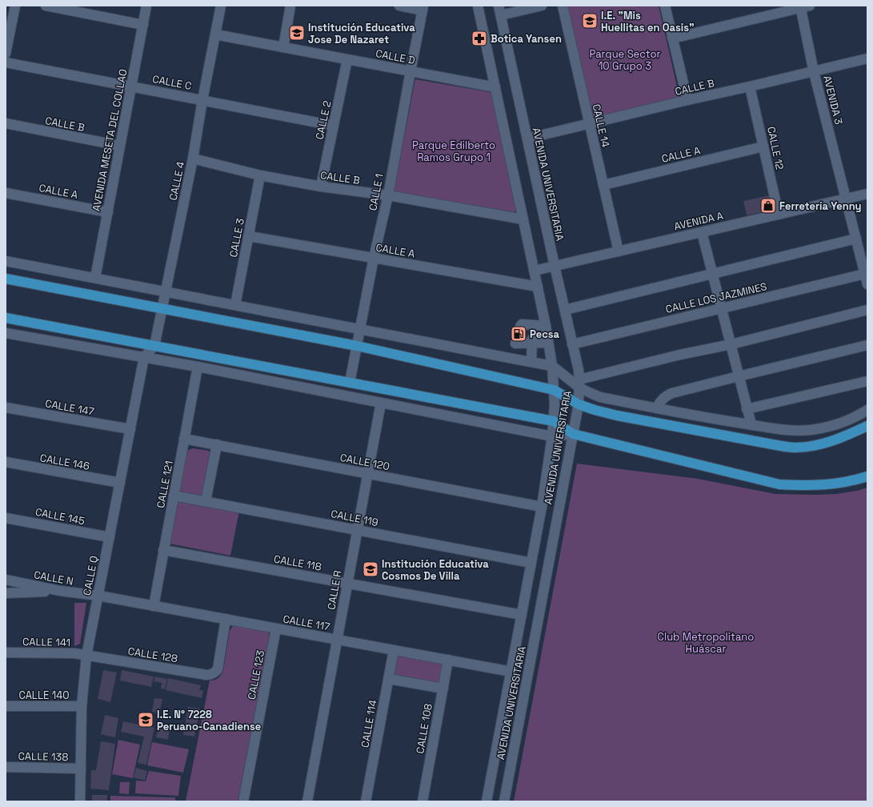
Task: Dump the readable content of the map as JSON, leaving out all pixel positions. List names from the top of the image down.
{
  "streets": {
    "street": [
      "CALLE D",
      "CALLE C",
      "CALLE B",
      "AVENIDA 3",
      "CALLE 2",
      "CALLE 14",
      "AVENIDA MESETA DEL COLLAO",
      "CALLE 12",
      "CALLE A",
      "CALLE 4",
      "AVENIDA UNIVERSITARIA",
      "CALLE 1",
      "AVENIDA A",
      "CALLE 3",
      "CALLE LOS JAZMINES",
      "CALLE 147",
      "CALLE 146",
      "CALLE 120",
      "CALLE 121",
      "CALLE 145",
      "CALLE 119",
      "CALLE 118",
      "CALLE Q",
      "CALLE N",
      "CALLE R",
      "CALLE 117",
      "CALLE 141",
      "CALLE 128",
      "CALLE 123",
      "CALLE 140",
      "CALLE 114",
      "CALLE 108",
      "CALLE 138"
    ]
  },
  "crossings": [
    ["CALLE D", "CALLE 2"],
    ["CALLE D", "CALLE 4"],
    ["CALLE D", "AVENIDA UNIVERSITARIA"],
    ["CALLE D", "CALLE 1"],
    ["CALLE C", "CALLE 2"],
    ["CALLE C", "AVENIDA MESETA DEL COLLAO"],
    ["CALLE C", "CALLE 4"],
    ["CALLE B", "AVENIDA 3"],
    ["CALLE B", "CALLE 2"],
    ["CALLE B", "CALLE 14"],
    ["CALLE B", "AVENIDA MESETA DEL COLLAO"],
    ["CALLE B", "CALLE 12"],
    ["CALLE B", "CALLE 4"],
    ["CALLE B", "AVENIDA UNIVERSITARIA"],
    ["CALLE B", "CALLE 1"],
    ["CALLE B", "CALLE 3"],
    ["AVENIDA 3", "AVENIDA A"],
    ["AVENIDA 3", "CALLE LOS JAZMINES"],
    ["CALLE 14", "CALLE A"],
    ["CALLE 14", "AVENIDA A"],
    ["AVENIDA MESETA DEL COLLAO", "CALLE A"],
    ["CALLE 12", "CALLE A"],
    ["CALLE 12", "AVENIDA A"],
    ["CALLE A", "AVENIDA UNIVERSITARIA"],
    ["CALLE A", "CALLE 1"],
    ["CALLE A", "CALLE 3"],
    ["AVENIDA UNIVERSITARIA", "AVENIDA A"],
    ["AVENIDA UNIVERSITARIA", "CALLE LOS JAZMINES"],
    ["AVENIDA UNIVERSITARIA", "CALLE 120"],
    ["AVENIDA UNIVERSITARIA", "CALLE 119"],
    ["AVENIDA UNIVERSITARIA", "CALLE 118"],
    ["AVENIDA UNIVERSITARIA", "CALLE 117"],
    ["CALLE 147", "CALLE Q"],
    ["CALLE 146", "CALLE Q"],
    ["CALLE 120", "CALLE 121"],
    ["CALLE 120", "CALLE R"],
    ["CALLE 121", "CALLE 119"],
    ["CALLE 121", "CALLE 118"],
    ["CALLE 121", "CALLE 117"],
    ["CALLE 145", "CALLE Q"],
    ["CALLE 119", "CALLE R"],
    ["CALLE 118", "CALLE R"],
    ["CALLE Q", "CALLE N"],
    ["CALLE Q", "CALLE 117"],
    ["CALLE Q", "CALLE 141"],
    ["CALLE Q", "CALLE 128"],
    ["CALLE Q", "CALLE 140"],
    ["CALLE Q", "CALLE 138"],
    ["CALLE N", "CALLE 117"],
    ["CALLE R", "CALLE 117"],
    ["CALLE 117", "CALLE 128"],
    ["CALLE 117", "CALLE 123"],
    ["CALLE 117", "CALLE 114"],
    ["CALLE 117", "CALLE 108"],
    ["CALLE 141", "CALLE 128"]
  ],
  "parks": ["Parque Sector 10 Grupo 3", "Parque Edilberto Ramos Grupo 1", "Club Metropolitano Huáscar"],
  "places": {
    "school or university": [
      "I.E. \"Mis Huellitas en Oasis\"",
      "Institución Educativa Jose De Nazaret",
      "Institución Educativa Cosmos De Villa",
      "I.E. N° 7228 Peruano-Canadiense"
    ],
    "pharmacy": ["Botica Yansen"],
    "shop": ["Ferretería Yenny"],
    "fuel station": ["Pecsa"]
  }
}
